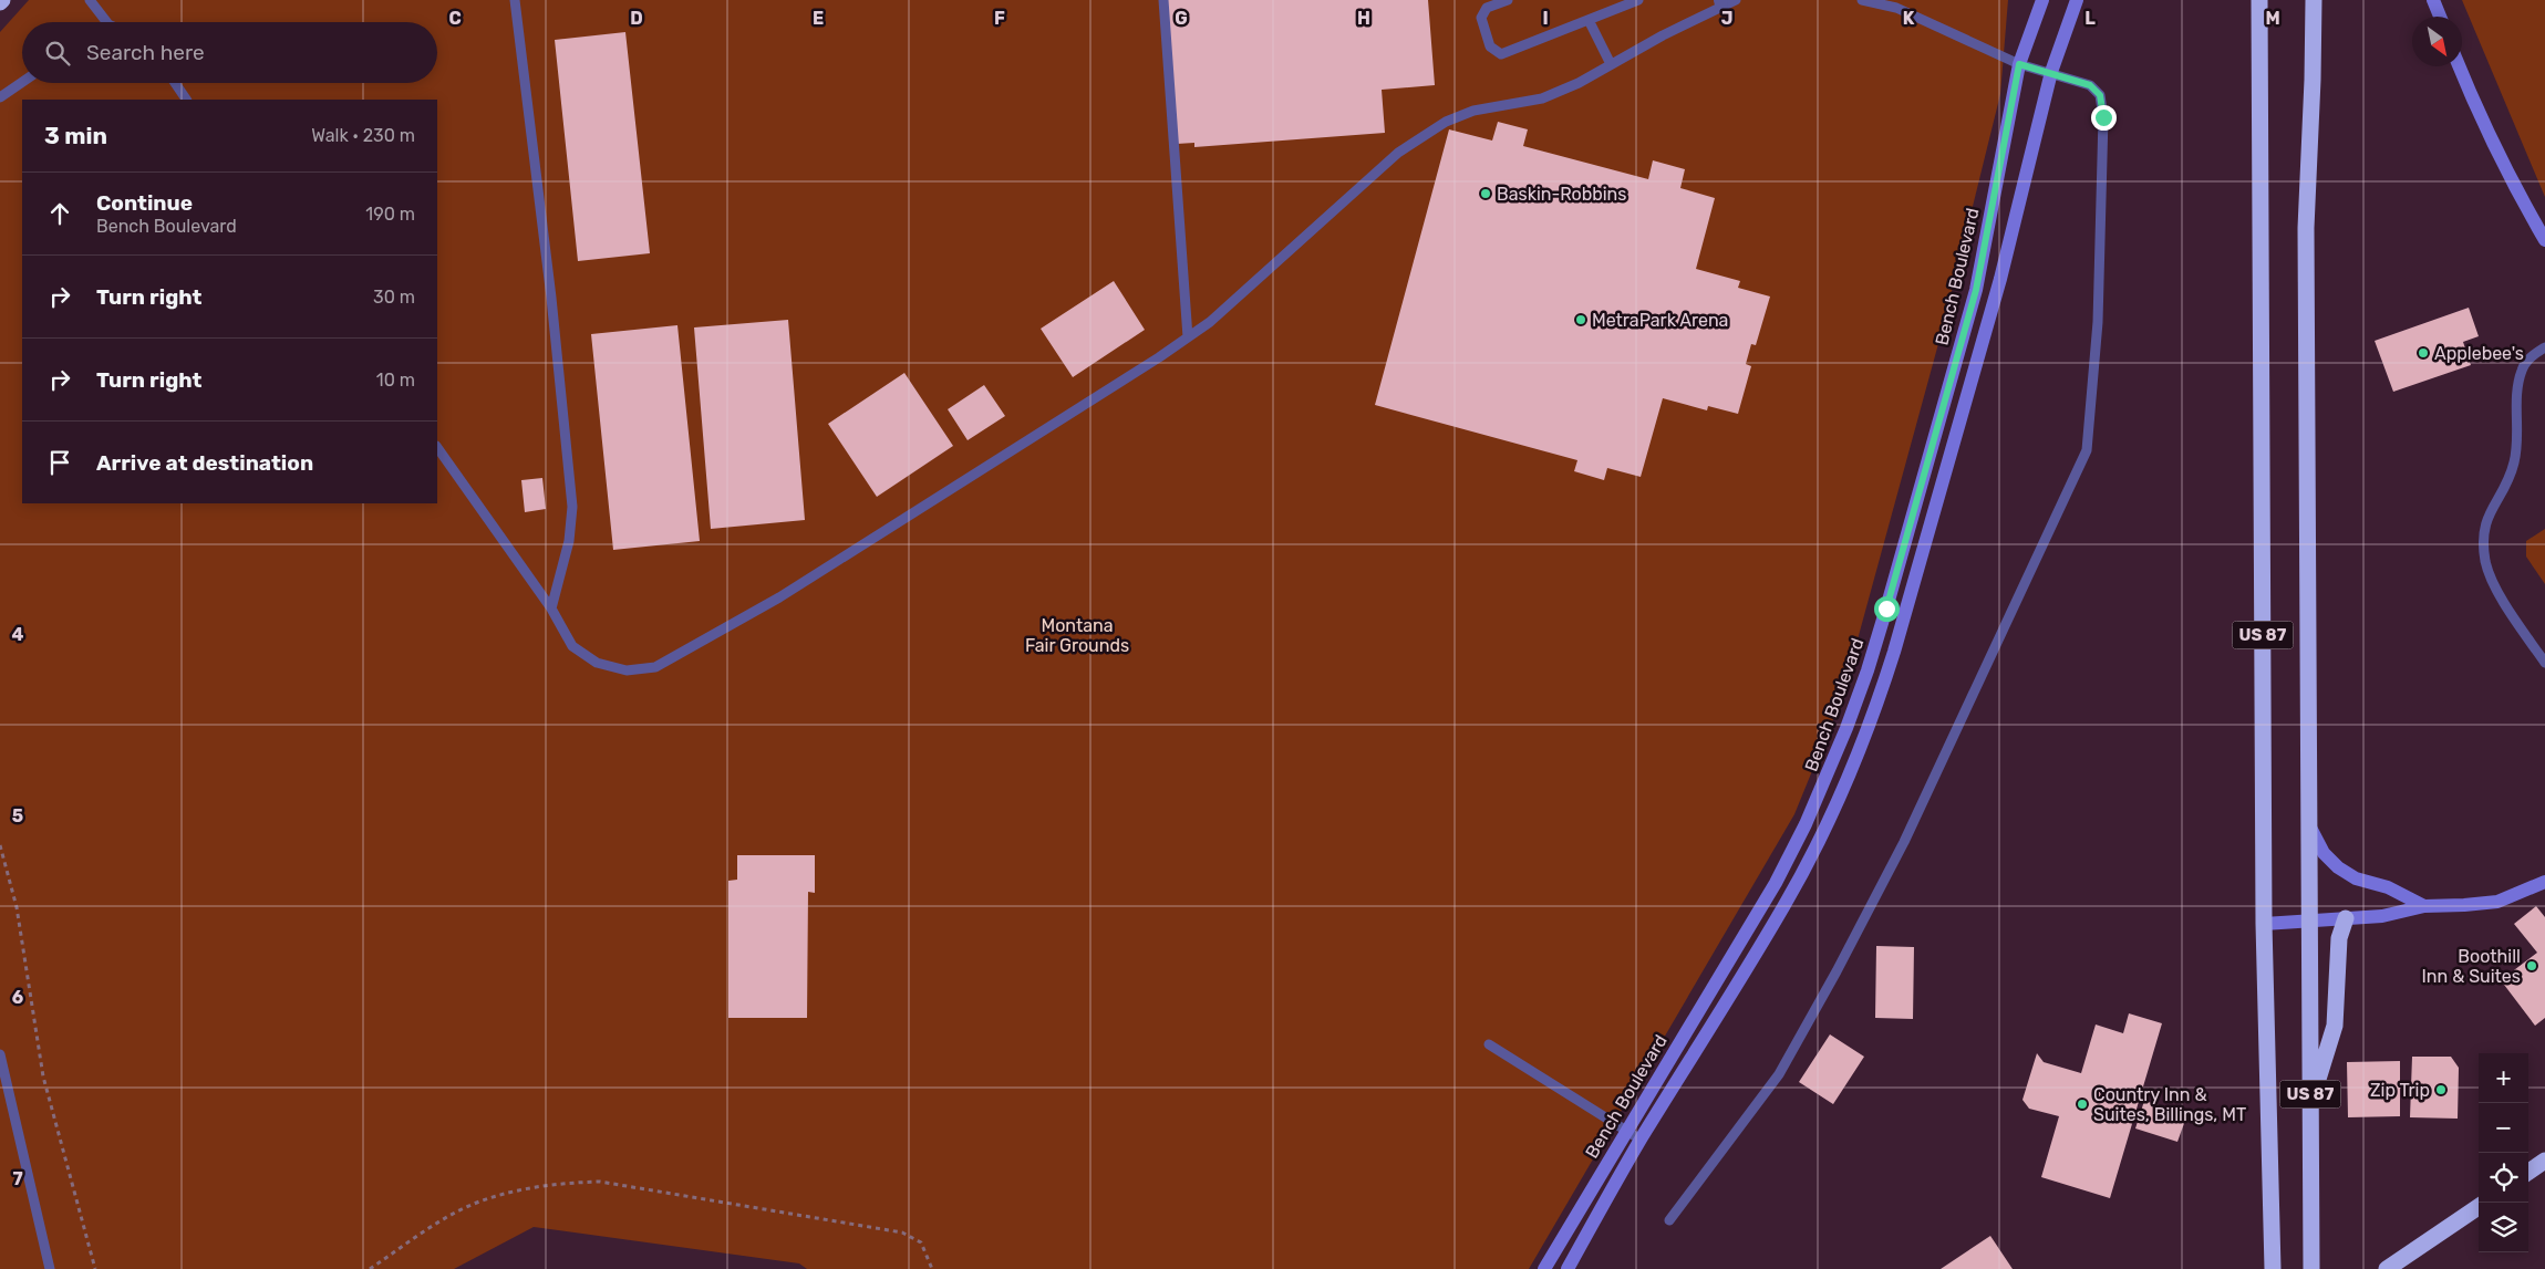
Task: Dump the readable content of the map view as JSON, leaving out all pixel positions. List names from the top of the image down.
{
  "streets": {
    "highway": ["US 87"],
    "main road": ["Bench Boulevard"]
  },
  "parks": ["Montana Fair Grounds"],
  "places": [
    "Baskin-Robbins",
    "MetraPark Arena",
    "Applebee's",
    "Boothill Inn & Suites",
    "Zip Trip",
    "Country Inn & Suites, Billings, MT"
  ],
  "north": "bottom right",
  "page": {
    "search": "Search here",
    "heading": ["3 min", "Walk · 230 m"],
    "list": [
      ["Continue", "Bench Boulevard", "190 m"],
      ["Turn right", "30 m"],
      ["Turn right", "10 m"],
      "Arrive at destination"
    ],
    "map_buttons": ["+", "−"]
  },
  "grid": {
    "columns": [
      "C",
      "D",
      "E",
      "F",
      "G",
      "H",
      "I",
      "J",
      "K",
      "L",
      "M"
    ],
    "rows": [
      "4",
      "5",
      "6",
      "7"
    ]
  }
}
